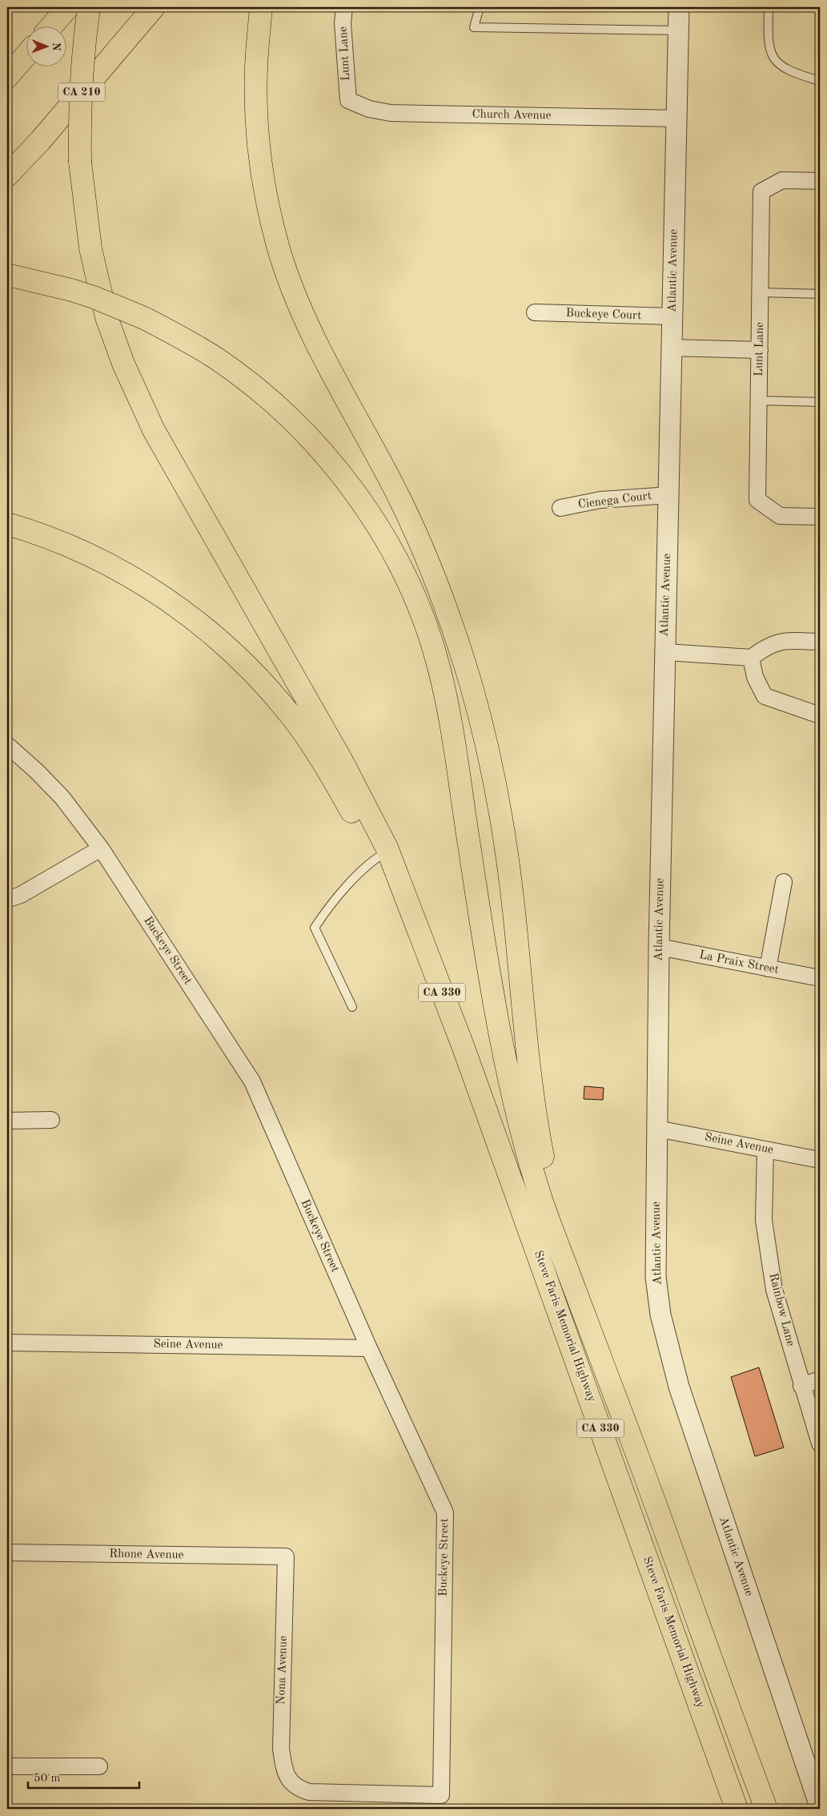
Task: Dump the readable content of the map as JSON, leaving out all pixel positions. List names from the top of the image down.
{
  "streets": {
    "highway": ["CA 210", "CA 330", "Steve Faris Memorial Highway"],
    "street": [
      "Lunt Lane",
      "Church Avenue",
      "Atlantic Avenue",
      "Buckeye Court",
      "Cienega Court",
      "Buckeye Street",
      "La Praix Street",
      "Seine Avenue",
      "Rainbow Lane",
      "Rhone Avenue",
      "Nona Avenue"
    ]
  },
  "crossings": [
    ["Lunt Lane", "Church Avenue"],
    ["Church Avenue", "Atlantic Avenue"],
    ["Atlantic Avenue", "Buckeye Court"],
    ["Atlantic Avenue", "Cienega Court"],
    ["Atlantic Avenue", "La Praix Street"],
    ["Atlantic Avenue", "Seine Avenue"],
    ["Buckeye Street", "Seine Avenue"],
    ["Buckeye Street", "Nona Avenue"],
    ["Seine Avenue", "Rainbow Lane"],
    ["Rhone Avenue", "Nona Avenue"]
  ],
  "scale_bar": "50 m",
  "north": "right"
}
